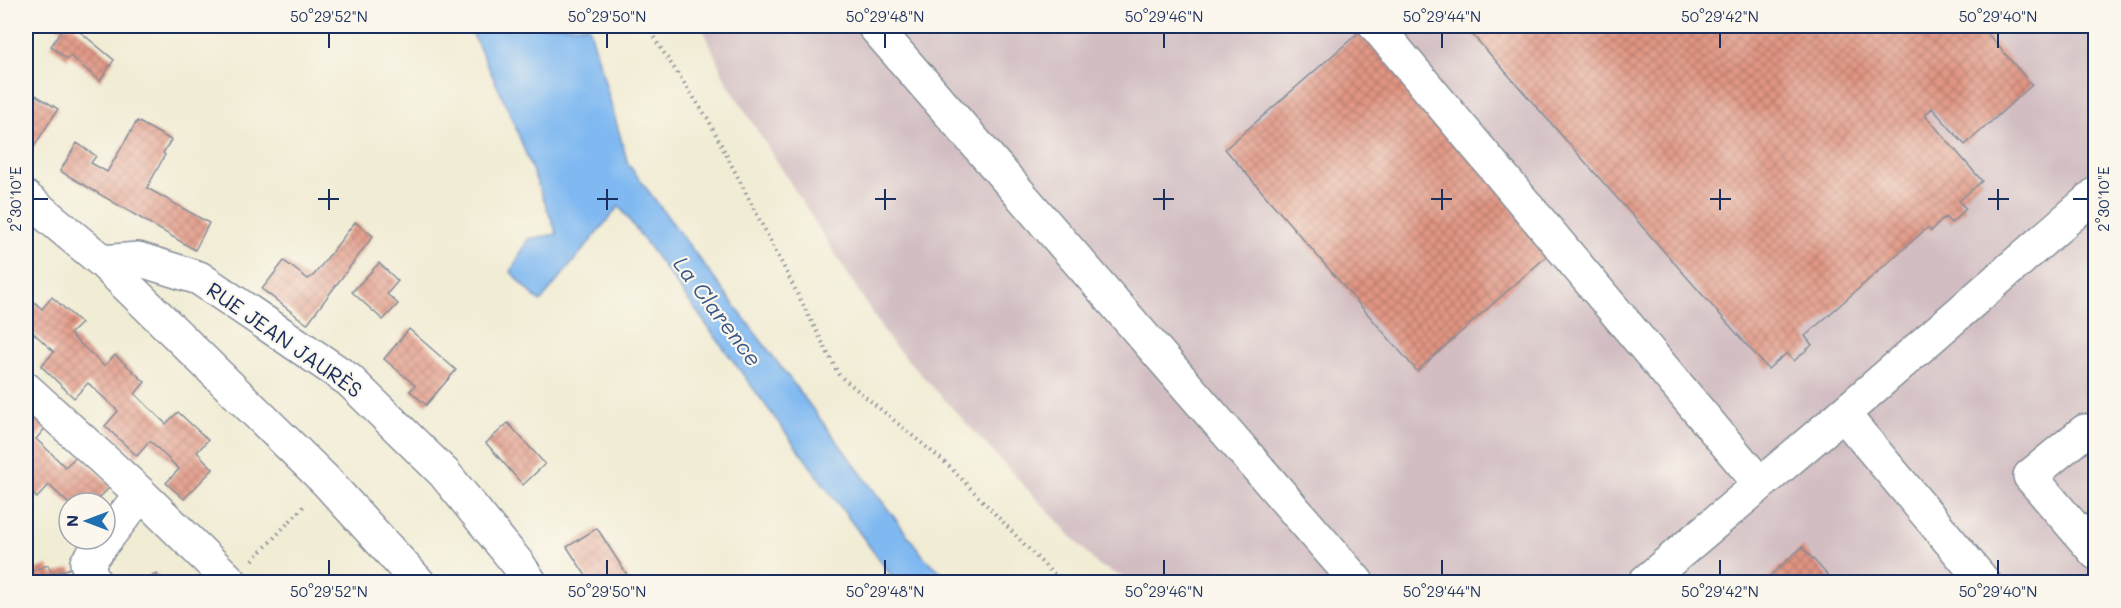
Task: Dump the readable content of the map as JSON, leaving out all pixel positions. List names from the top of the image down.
{
  "streets": {
    "street": ["RUE JEAN JAURÈS"]
  },
  "water": ["La Clarence"],
  "north": "left",
  "coordinates": [
    "50°29'52\"N",
    "50°29'50\"N",
    "50°29'48\"N",
    "50°29'46\"N",
    "50°29'44\"N",
    "50°29'42\"N",
    "50°29'40\"N",
    "2°30'10\"E"
  ]
}
